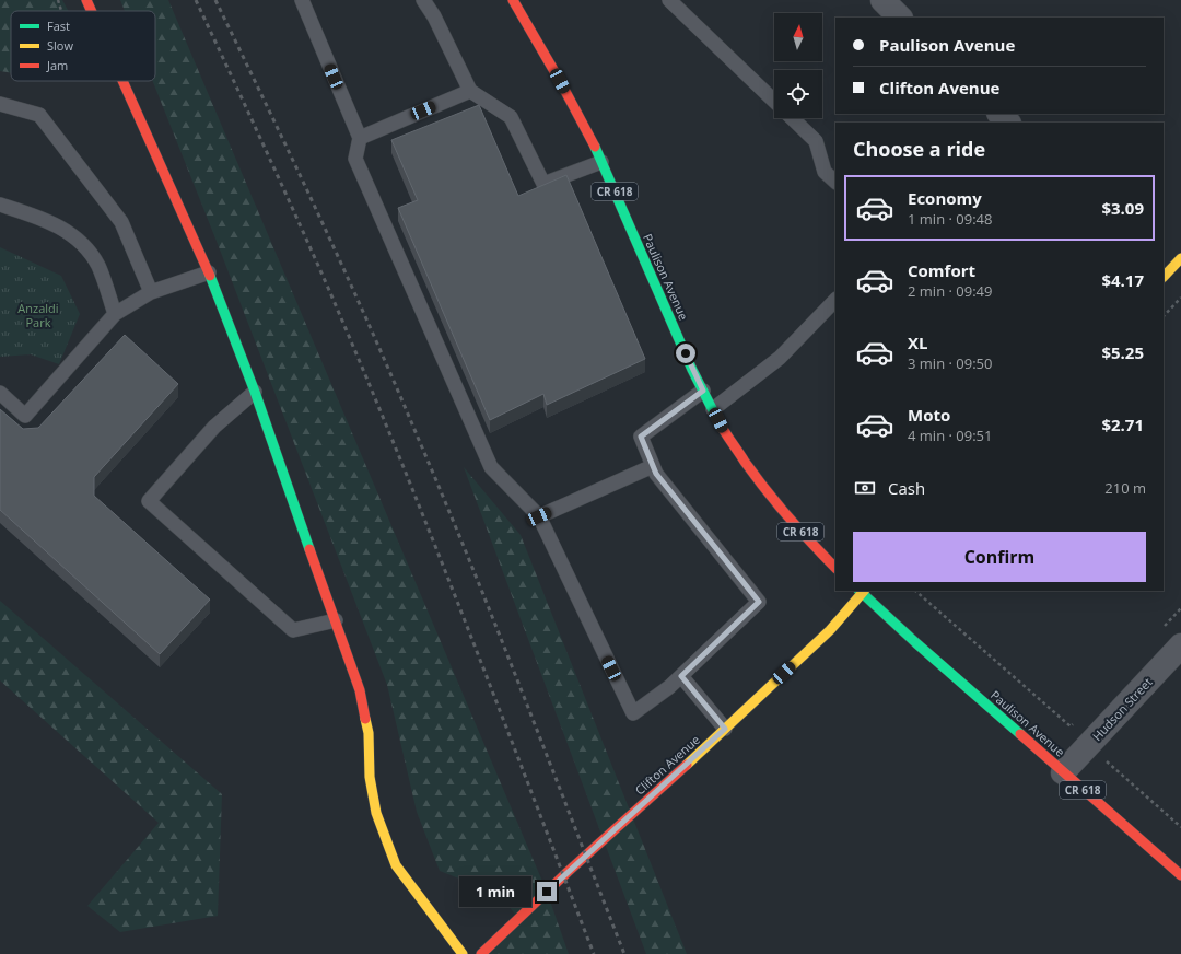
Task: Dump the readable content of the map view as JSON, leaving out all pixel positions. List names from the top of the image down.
{
  "streets": {
    "main road": ["CR 618", "Paulison Avenue", "Clifton Avenue"],
    "street": ["Hudson Street"]
  },
  "crossings": [
    ["Paulison Avenue", "Hudson Street"],
    ["Paulison Avenue", "Clifton Avenue"]
  ],
  "parks": ["Anzaldi Park"],
  "legend": ["Fast", "Slow", "Jam"],
  "north": "top",
  "page": {
    "banner": ["Paulison Avenue", "Clifton Avenue"],
    "heading": "Choose a ride",
    "list": [
      {
        "name": "Economy",
        "note": "1 min · 09:48",
        "value": "$3.09"
      },
      {
        "name": "Comfort",
        "note": "2 min · 09:49",
        "value": "$4.17"
      },
      {
        "name": "XL",
        "note": "3 min · 09:50",
        "value": "$5.25"
      },
      {
        "name": "Moto",
        "note": "4 min · 09:51",
        "value": "$2.71"
      }
    ],
    "pay": ["Cash", "210 m"],
    "buttons": "Confirm",
    "bubble": "1 min"
  }
}
